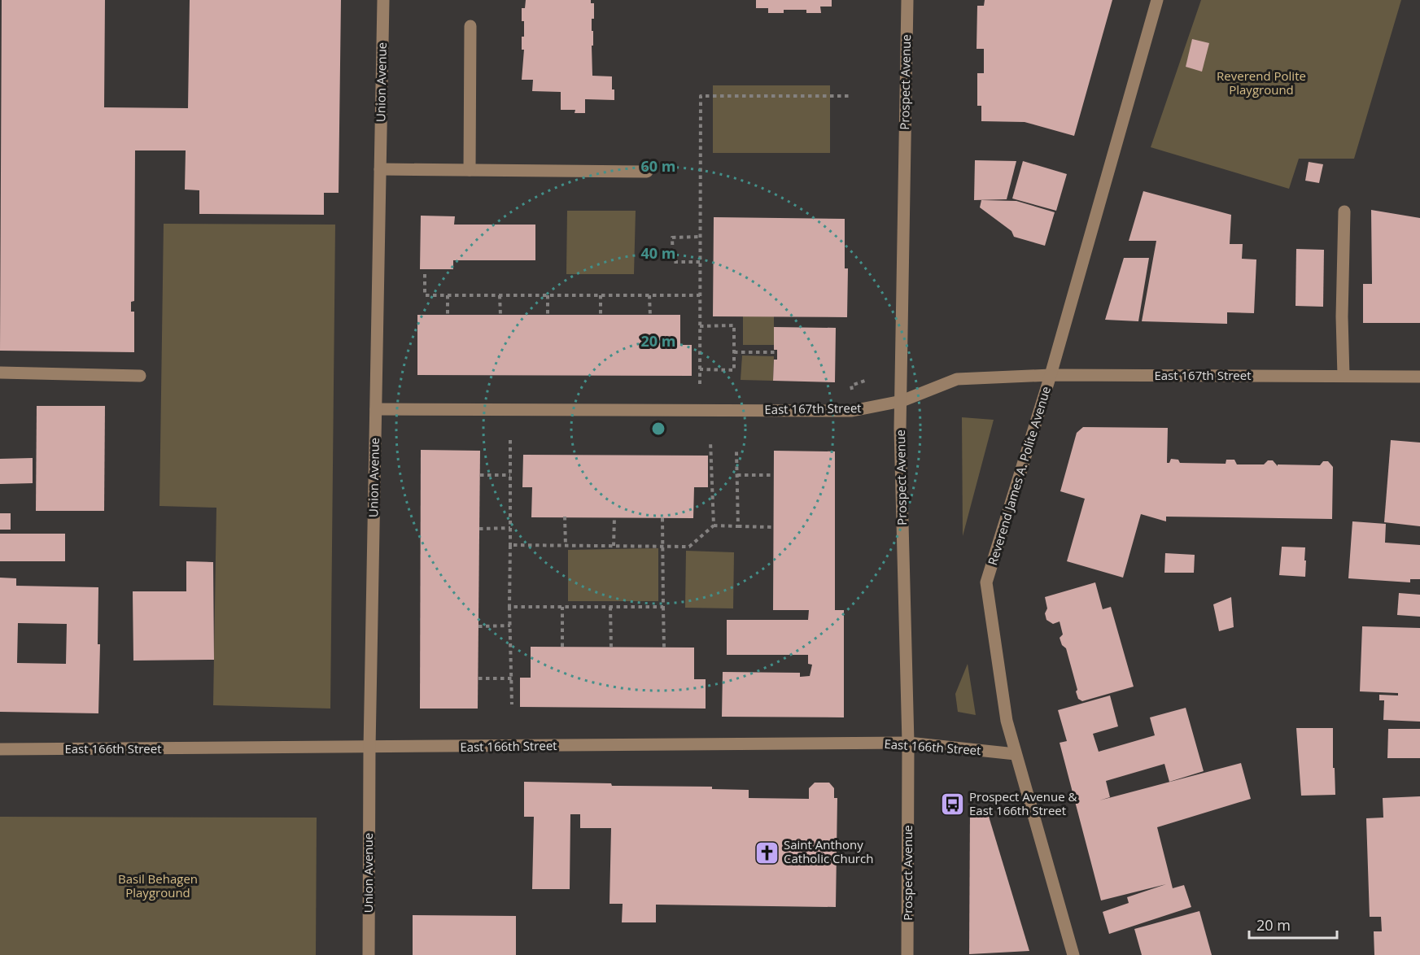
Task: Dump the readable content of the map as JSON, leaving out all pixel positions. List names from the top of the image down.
{
  "streets": {
    "street": [
      "Union Avenue",
      "Prospect Avenue",
      "East 167th Street",
      "Reverend James A. Polite Avenue",
      "East 166th Street"
    ]
  },
  "crossings": [
    ["Union Avenue", "East 167th Street"],
    ["Union Avenue", "East 166th Street"],
    ["Prospect Avenue", "East 167th Street"],
    ["Prospect Avenue", "East 166th Street"],
    ["East 167th Street", "Reverend James A. Polite Avenue"],
    ["Reverend James A. Polite Avenue", "East 166th Street"]
  ],
  "parks": ["Reverend Polite Playground", "Basil Behagen Playground"],
  "places": {
    "bus stop": ["Prospect Avenue & East 166th Street"],
    "church": ["Saint Anthony Catholic Church"]
  },
  "scale_bar": "20 m",
  "rings": ["60 m", "40 m", "20 m"]
}
